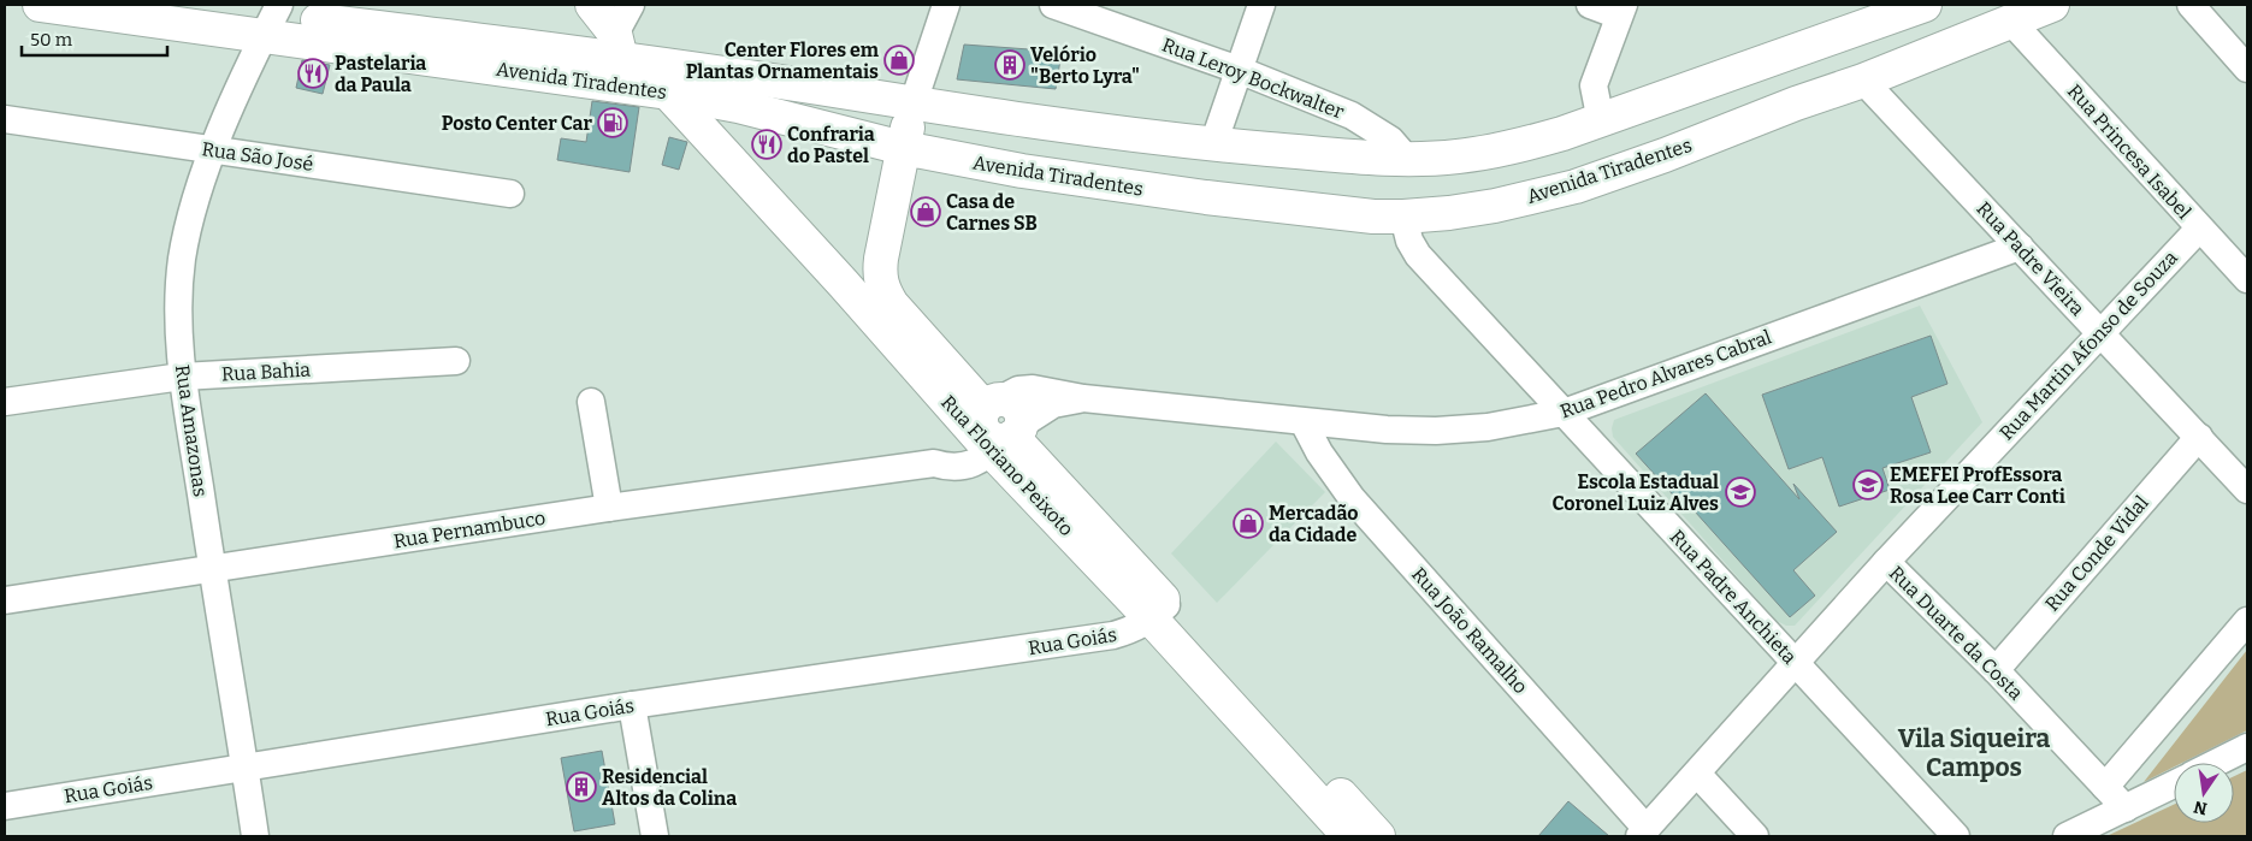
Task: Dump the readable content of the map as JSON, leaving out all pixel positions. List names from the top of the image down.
{
  "streets": {
    "main road": ["Avenida Tiradentes", "Rua Floriano Peixoto"],
    "street": [
      "Rua Leroy Bockwalter",
      "Rua Princesa Isabel",
      "Rua São José",
      "Rua Padre Vieira",
      "Rua Martin Afonso de Souza",
      "Rua Bahia",
      "Rua Pedro Alvares Cabral",
      "Rua Amazonas",
      "Rua Pernambuco",
      "Rua Conde Vidal",
      "Rua Padre Anchieta",
      "Rua João Ramalho",
      "Rua Duarte da Costa",
      "Rua Goiás"
    ]
  },
  "crossings": [
    ["Rua Leroy Bockwalter", "Avenida Tiradentes"],
    ["Avenida Tiradentes", "Rua Princesa Isabel"],
    ["Avenida Tiradentes", "Rua Padre Vieira"],
    ["Avenida Tiradentes", "Rua Amazonas"],
    ["Avenida Tiradentes", "Rua Floriano Peixoto"],
    ["Avenida Tiradentes", "Rua Padre Anchieta"],
    ["Rua Princesa Isabel", "Rua Martin Afonso de Souza"],
    ["Rua São José", "Rua Amazonas"],
    ["Rua Padre Vieira", "Rua Martin Afonso de Souza"],
    ["Rua Padre Vieira", "Rua Pedro Alvares Cabral"],
    ["Rua Padre Vieira", "Rua Conde Vidal"],
    ["Rua Martin Afonso de Souza", "Rua Padre Anchieta"],
    ["Rua Martin Afonso de Souza", "Rua João Ramalho"],
    ["Rua Martin Afonso de Souza", "Rua Duarte da Costa"],
    ["Rua Bahia", "Rua Amazonas"],
    ["Rua Pedro Alvares Cabral", "Rua Floriano Peixoto"],
    ["Rua Pedro Alvares Cabral", "Rua Pernambuco"],
    ["Rua Pedro Alvares Cabral", "Rua Padre Anchieta"],
    ["Rua Pedro Alvares Cabral", "Rua João Ramalho"],
    ["Rua Amazonas", "Rua Pernambuco"],
    ["Rua Amazonas", "Rua Goiás"],
    ["Rua Floriano Peixoto", "Rua Pernambuco"],
    ["Rua Floriano Peixoto", "Rua Goiás"],
    ["Rua Conde Vidal", "Rua Duarte da Costa"]
  ],
  "districts": ["Vila Siqueira Campos"],
  "places": {
    "shop": ["Center Flores em Plantas Ornamentais", "Casa de Carnes SB", "Mercadão da Cidade"],
    "building": ["Velório \"Berto Lyra\"", "Residencial Altos da Colina"],
    "restaurant": ["Pastelaria da Paula", "Confraria do Pastel"],
    "fuel station": ["Posto Center Car"],
    "school or university": ["EMEFEI ProfEssora Rosa Lee Carr Conti", "Escola Estadual Coronel Luiz Alves"]
  },
  "scale_bar": "50 m",
  "north": "bottom"
}
